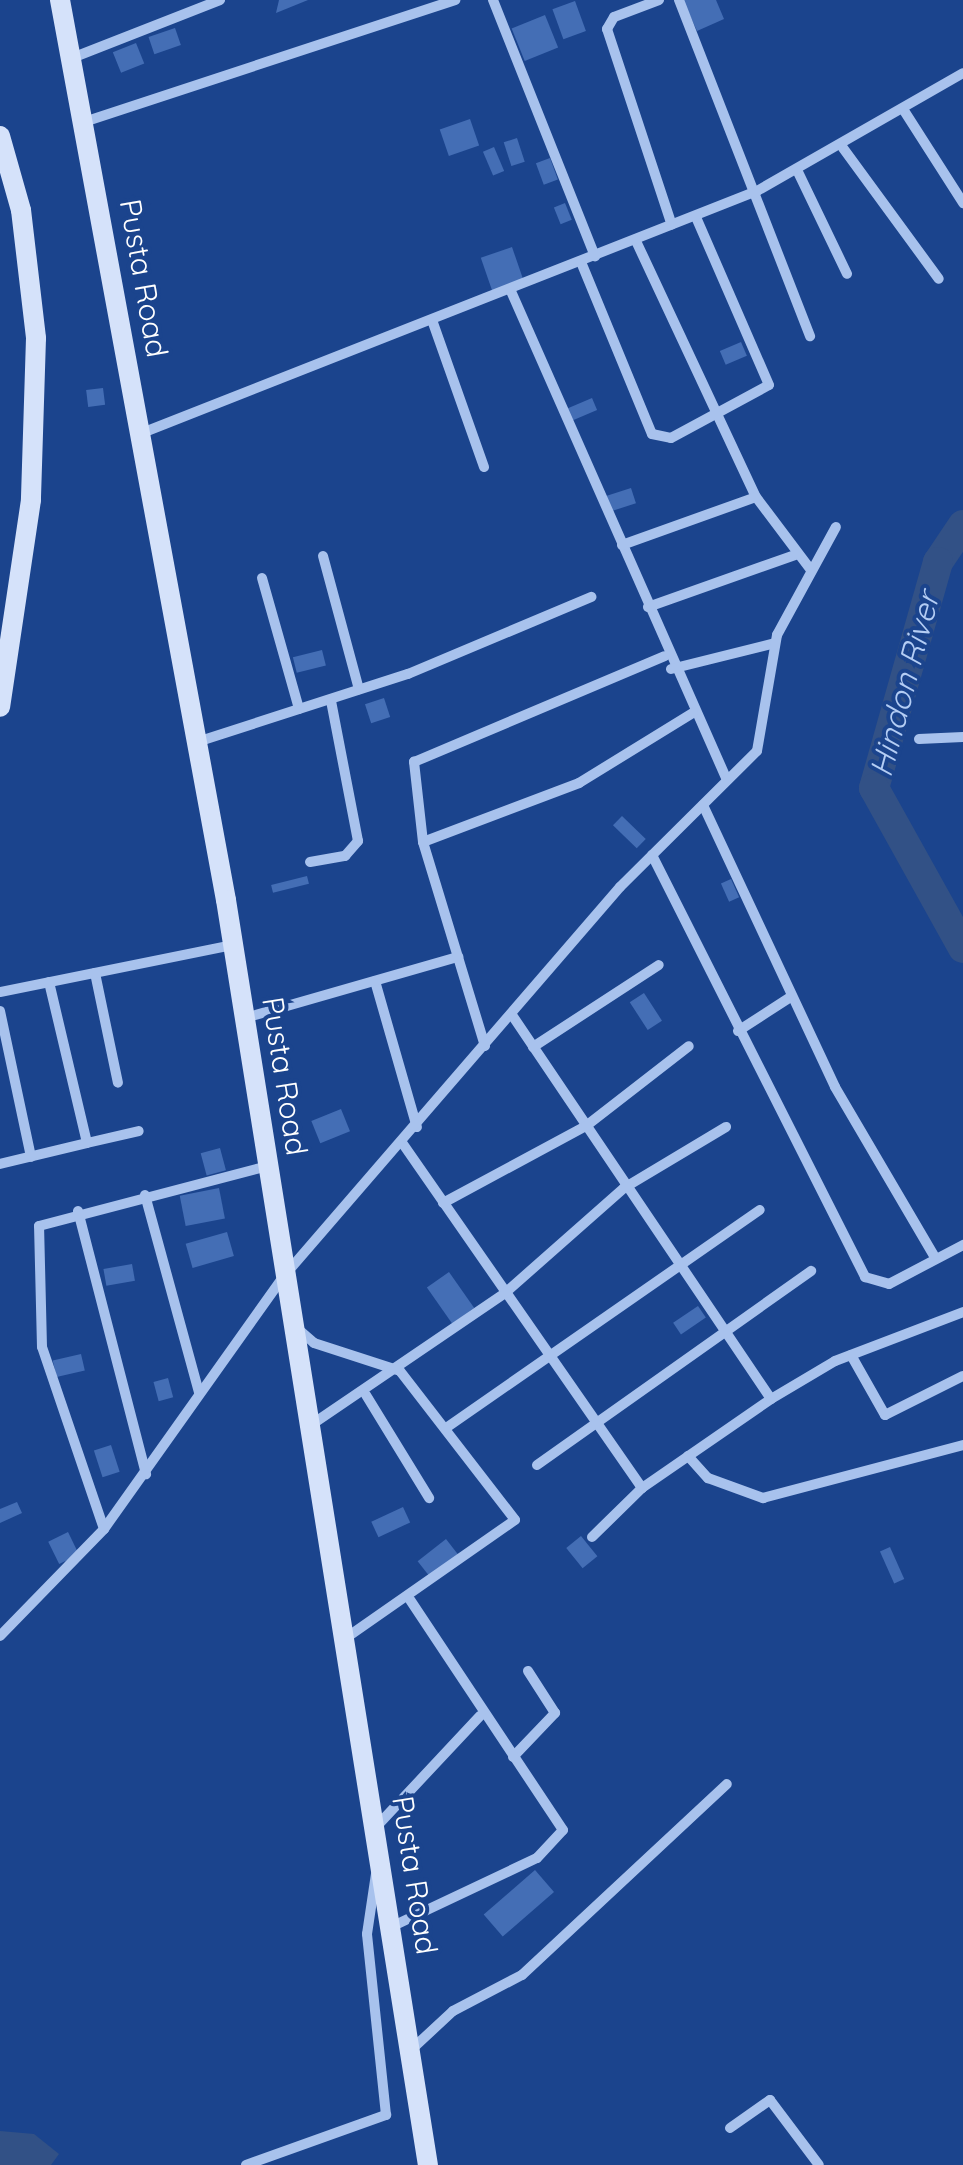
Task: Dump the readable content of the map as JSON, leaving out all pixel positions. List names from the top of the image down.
{
  "streets": {
    "street": ["Pusta Road"]
  },
  "water": ["Hindon River"]
}
